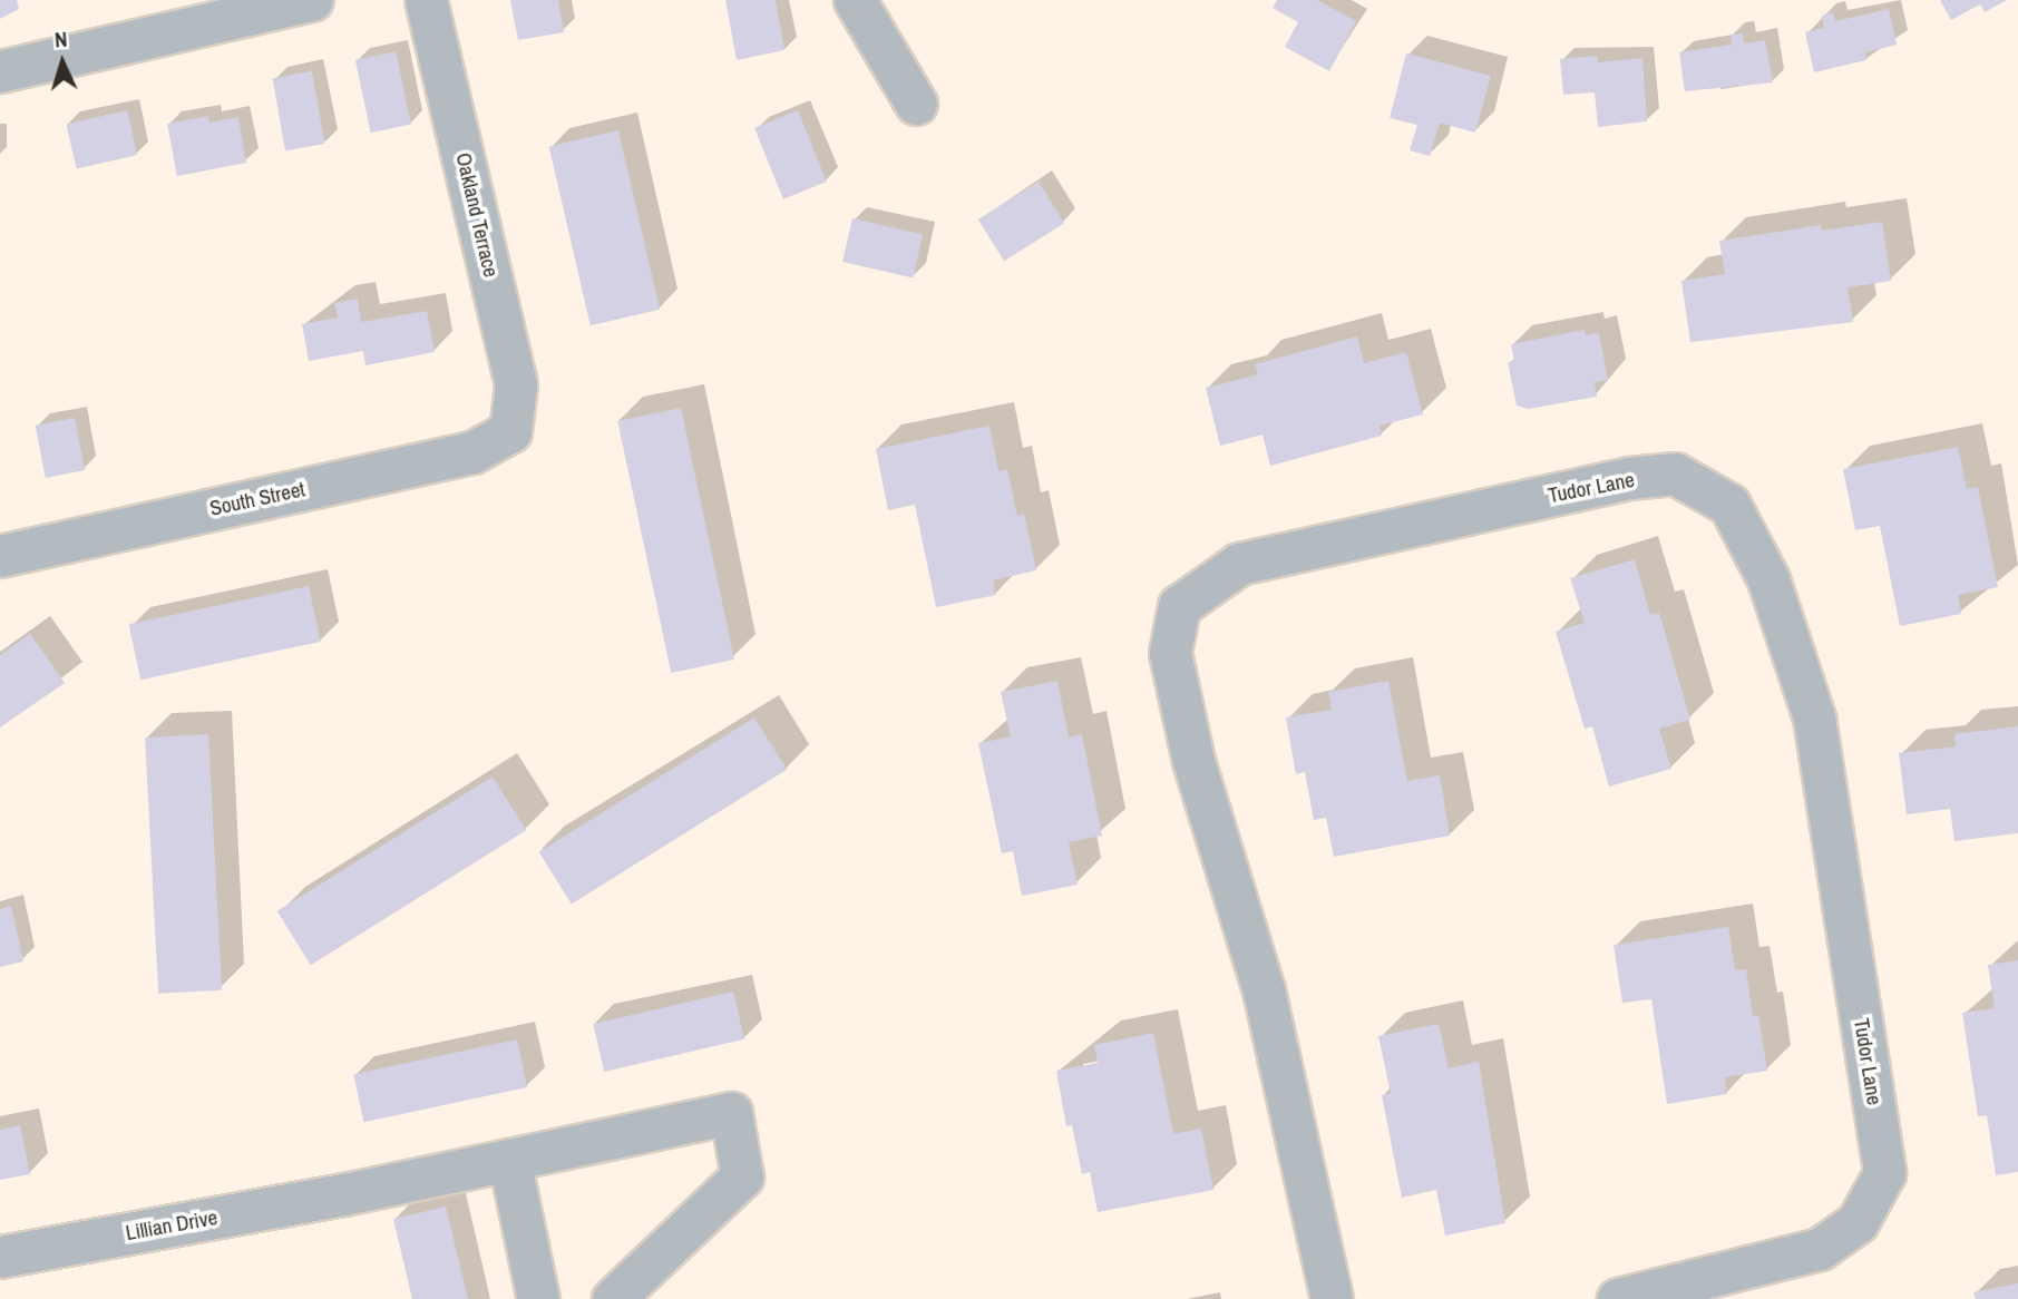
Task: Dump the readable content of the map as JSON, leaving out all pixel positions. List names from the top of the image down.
{
  "streets": {
    "street": [
      "Oakland Terrace",
      "Tudor Lane",
      "South Street",
      "Lillian Drive"
    ]
  },
  "crossings": [
    ["Oakland Terrace", "South Street"]
  ],
  "north": "top"
}
